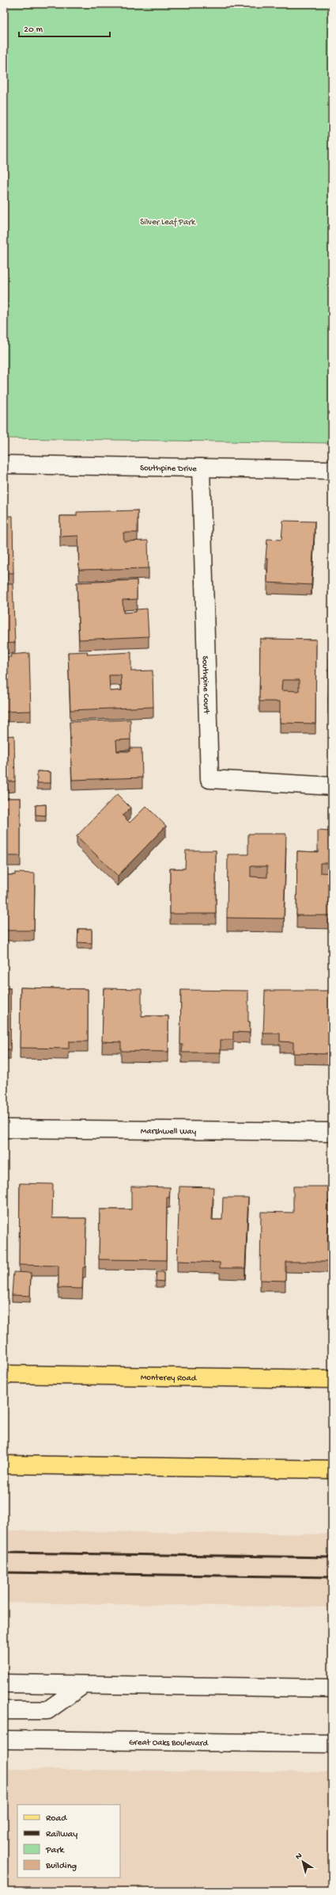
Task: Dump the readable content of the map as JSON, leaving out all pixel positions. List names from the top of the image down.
{
  "streets": {
    "main road": ["Monterey Road"],
    "street": [
      "Southpine Drive",
      "Southpine Court",
      "Marshwell Way",
      "Great Oaks Boulevard"
    ]
  },
  "crossings": [
    ["Southpine Drive", "Southpine Court"]
  ],
  "parks": ["Silver Leaf Park"],
  "legend": [
    "Road",
    "Railway",
    "Park",
    "Building"
  ],
  "scale_bar": "20 m",
  "north": "top left"
}
